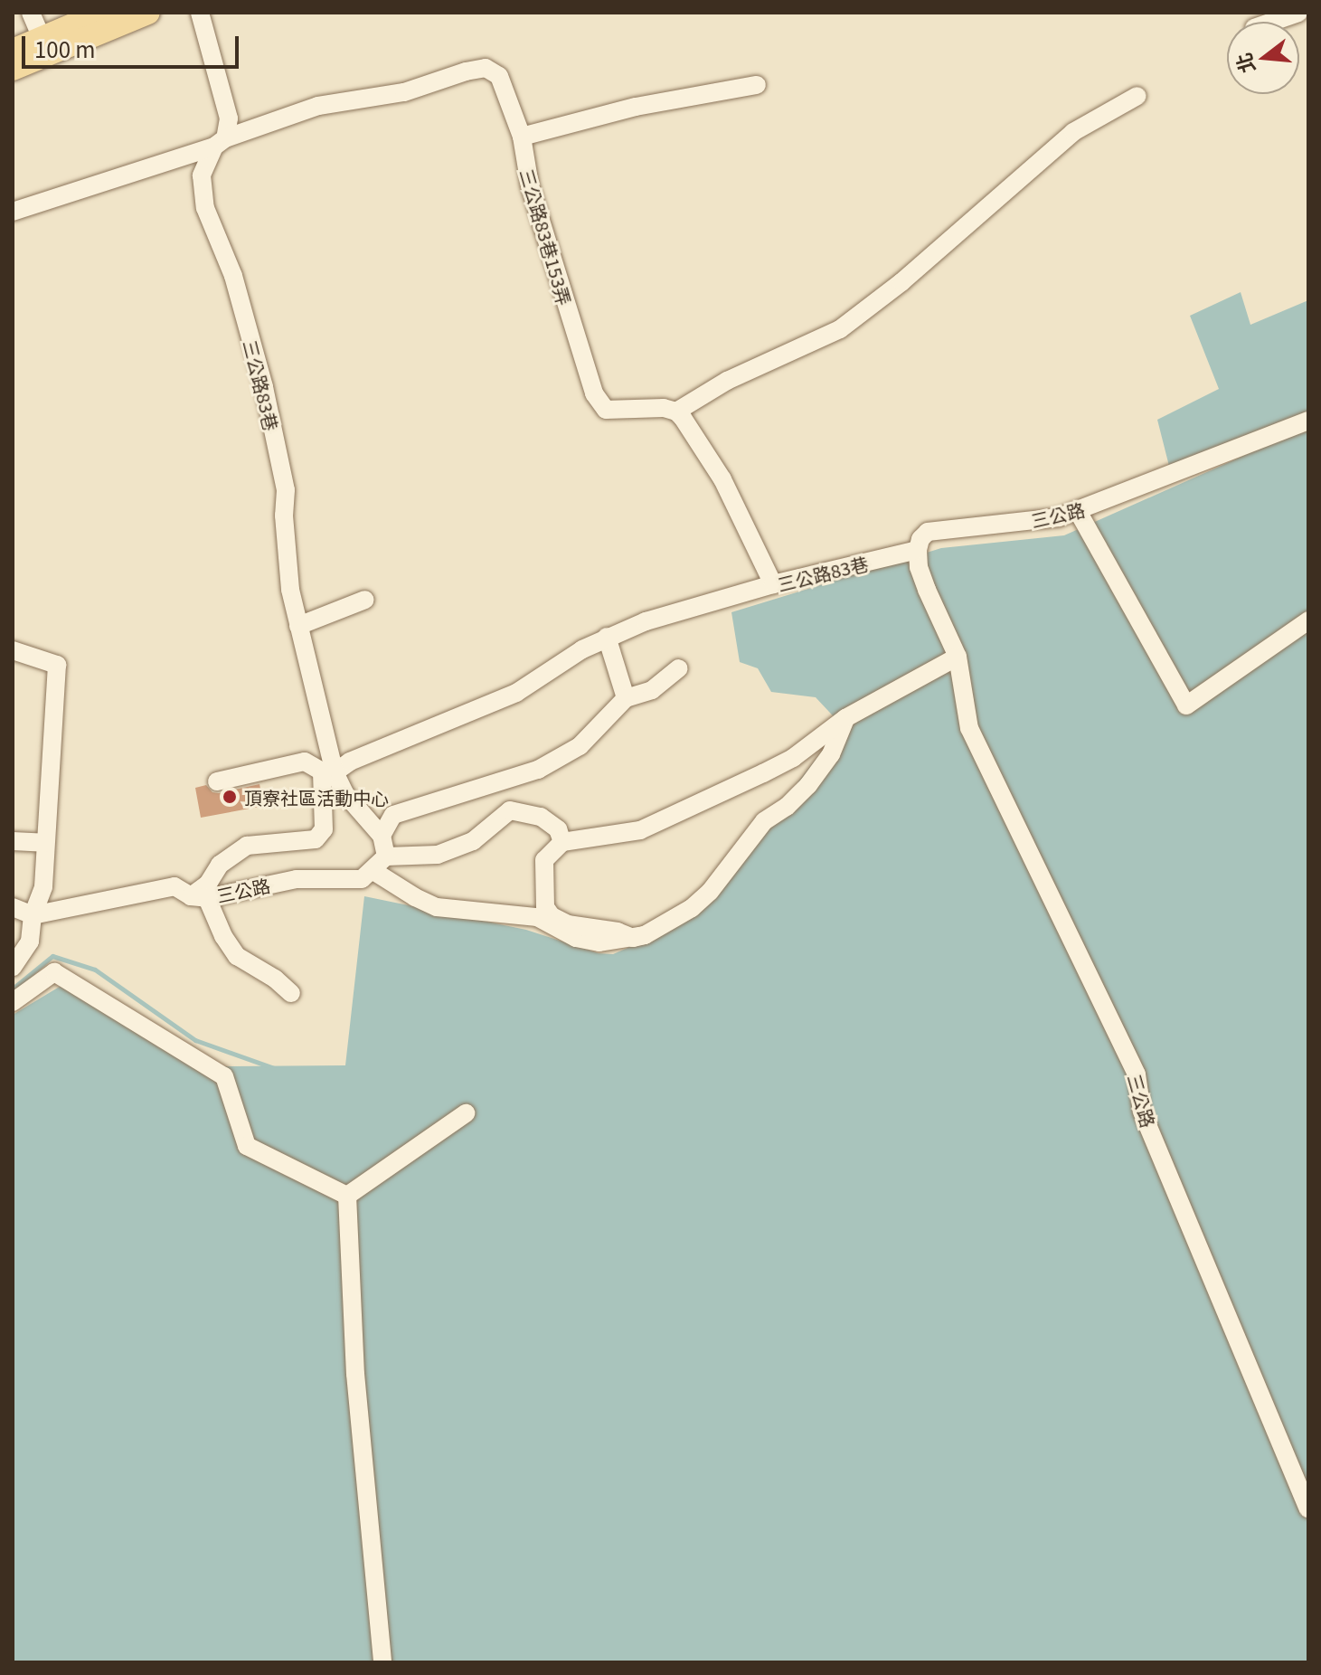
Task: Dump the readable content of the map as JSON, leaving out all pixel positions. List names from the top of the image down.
{
  "streets": {
    "street": ["三公路83巷153弄", "三公路83巷", "三公路"]
  },
  "crossings": [
    ["三公路83巷153弄", "三公路83巷"],
    ["三公路83巷", "三公路"]
  ],
  "places": ["頂寮社區活動中心"],
  "scale_bar": "100 m",
  "north": "left"
}
